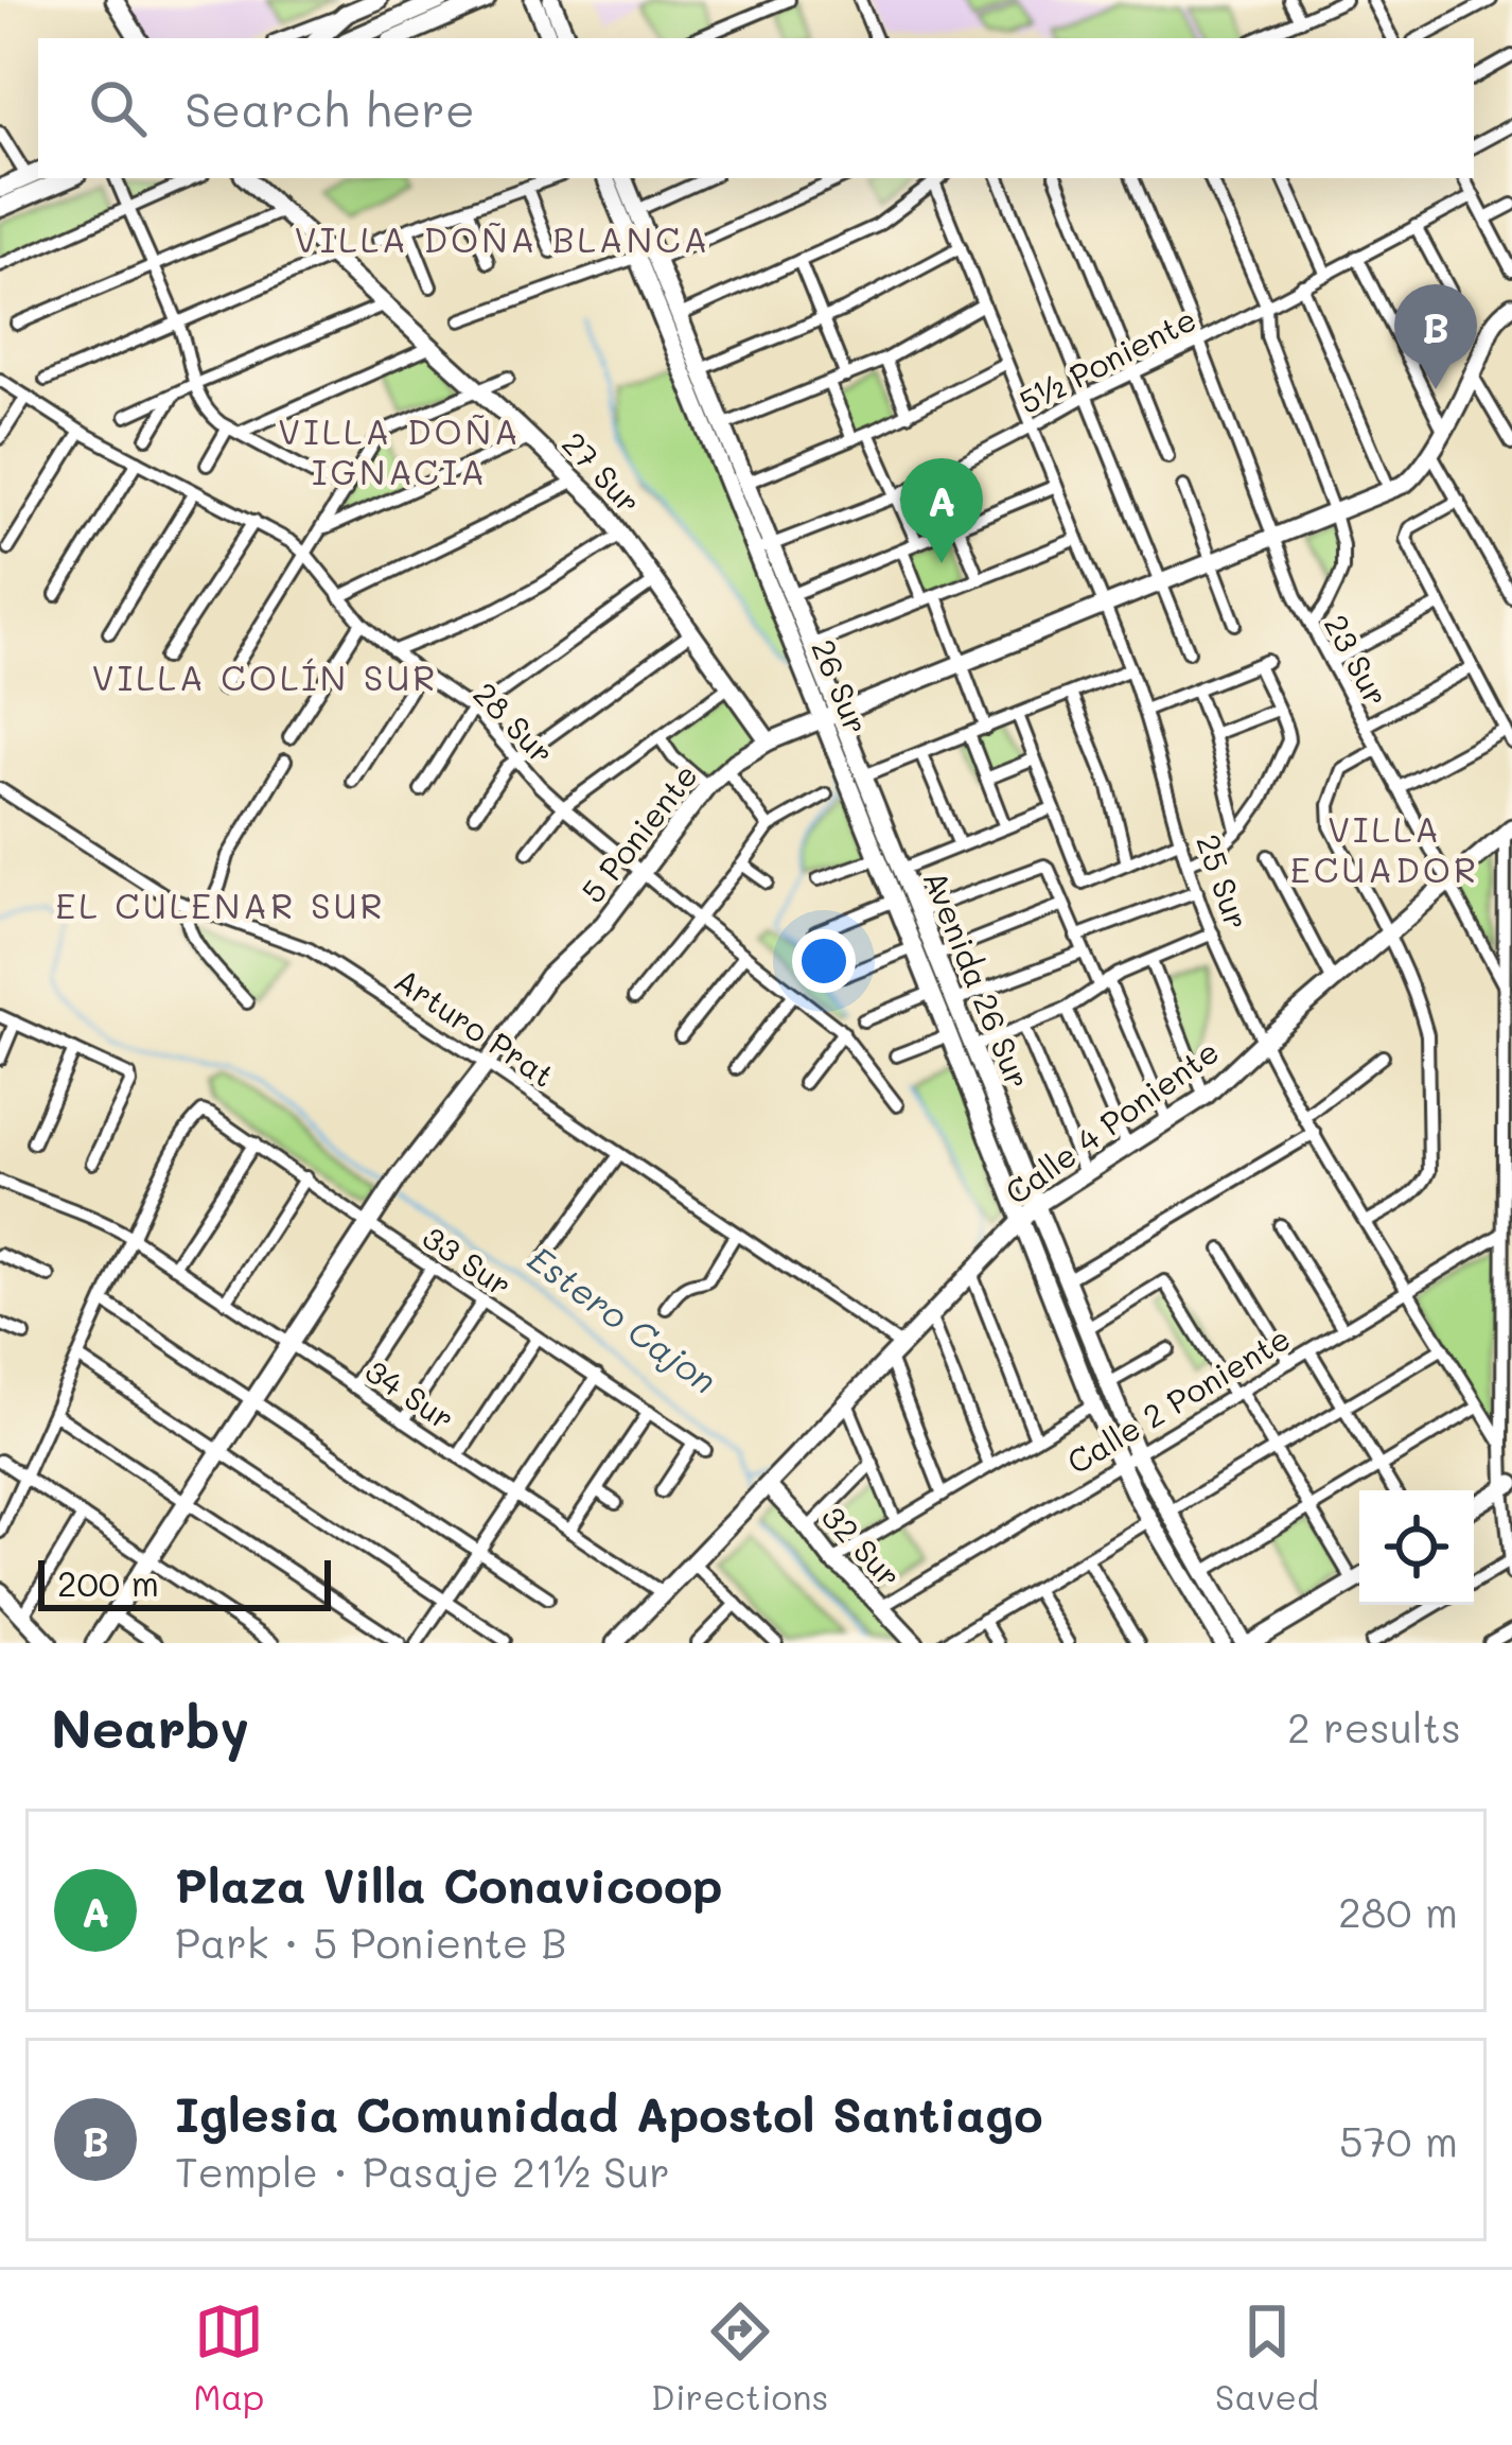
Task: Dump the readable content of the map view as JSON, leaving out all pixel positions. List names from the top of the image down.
{
  "streets": {
    "street": [
      "5½ Poniente",
      "27 Sur",
      "23 Sur",
      "26 Sur",
      "28 Sur",
      "5 Poniente",
      "25 Sur",
      "Avenida 26 Sur",
      "Arturo Prat",
      "Calle 4 Poniente",
      "33 Sur",
      "34 Sur",
      "Calle 2 Poniente",
      "32 Sur"
    ]
  },
  "crossings": [
    ["5½ Poniente", "23 Sur"],
    ["5½ Poniente", "26 Sur"],
    ["5½ Poniente", "25 Sur"],
    ["27 Sur", "5 Poniente"],
    ["23 Sur", "5 Poniente"],
    ["23 Sur", "25 Sur"],
    ["23 Sur", "Calle 4 Poniente"],
    ["23 Sur", "Calle 2 Poniente"],
    ["26 Sur", "5 Poniente"],
    ["26 Sur", "Avenida 26 Sur"],
    ["26 Sur", "Calle 4 Poniente"],
    ["28 Sur", "5 Poniente"],
    ["5 Poniente", "25 Sur"],
    ["5 Poniente", "Arturo Prat"],
    ["5 Poniente", "33 Sur"],
    ["5 Poniente", "34 Sur"],
    ["25 Sur", "Calle 4 Poniente"],
    ["25 Sur", "Calle 2 Poniente"],
    ["Avenida 26 Sur", "Calle 4 Poniente"],
    ["Arturo Prat", "Calle 4 Poniente"],
    ["Calle 4 Poniente", "32 Sur"],
    ["33 Sur", "34 Sur"],
    ["Calle 2 Poniente", "32 Sur"]
  ],
  "districts": [
    "VILLA DOÑA BLANCA",
    "VILLA DOÑA IGNACIA",
    "VILLA COLÍN SUR",
    "VILLA ECUADOR",
    "EL CULENAR SUR"
  ],
  "water": ["Estero Cajon"],
  "scale_bar": "200 m",
  "page": {
    "search": "Search here",
    "pins": ["B", "A"],
    "scale": "200 m",
    "heading": ["Nearby", "2 results"],
    "list": [
      {
        "mark": "A",
        "name": "Plaza Villa Conavicoop",
        "note": "Park · 5 Poniente B",
        "value": "280 m"
      },
      {
        "mark": "B",
        "name": "Iglesia Comunidad Apostol Santiago",
        "note": "Temple · Pasaje 21½ Sur",
        "value": "570 m"
      }
    ],
    "nav": ["Map", "Directions", "Saved"]
  }
}
